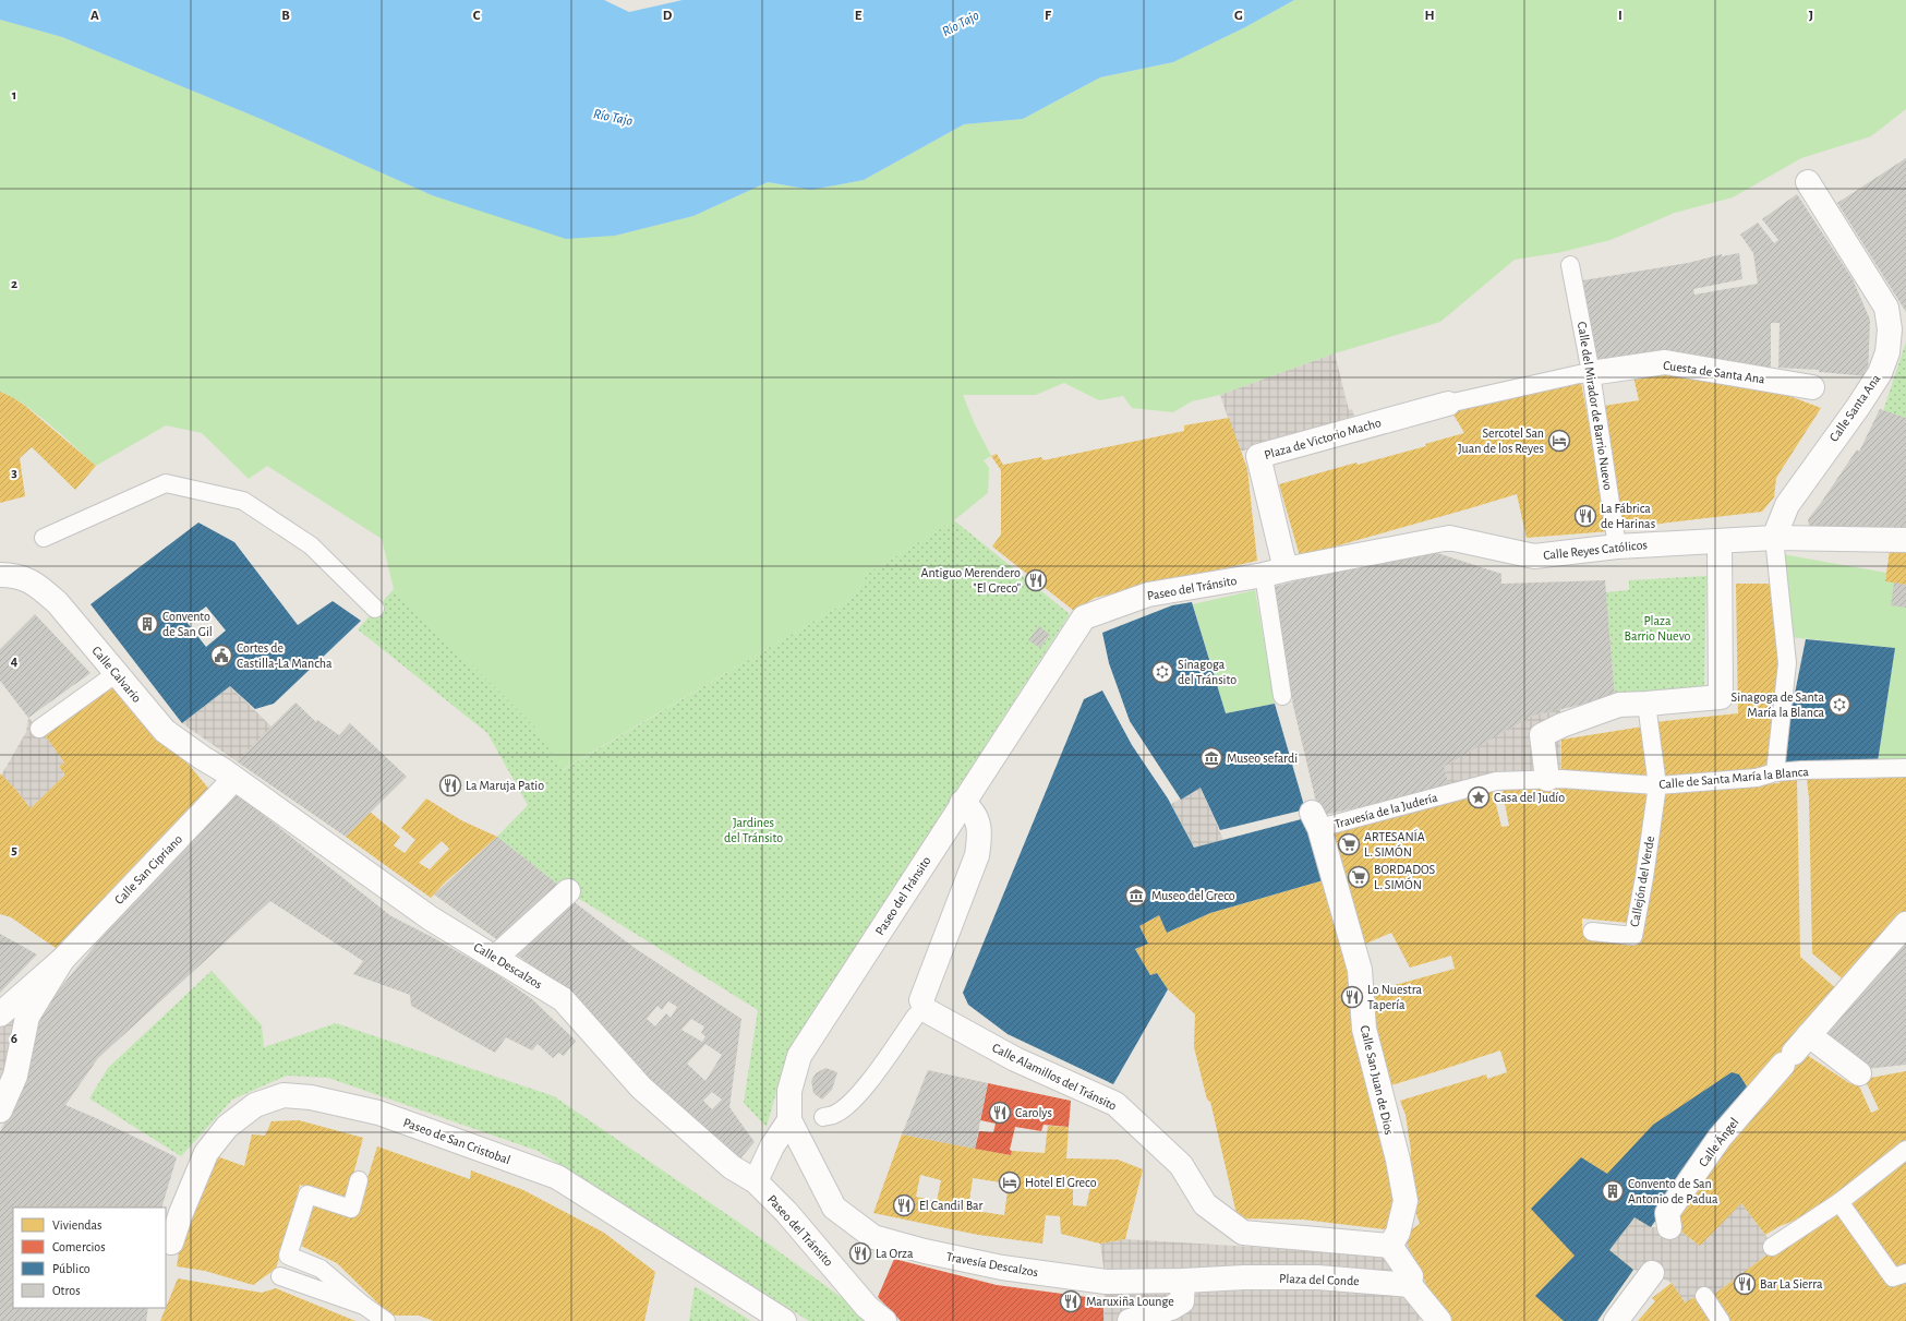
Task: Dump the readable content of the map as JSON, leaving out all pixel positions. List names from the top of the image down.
{
  "streets": {
    "street": [
      "Cuesta de Santa Ana",
      "Calle Santa Ana",
      "Plaza de Victorio Macho",
      "Calle Reyes Católicos",
      "Paseo del Tránsito",
      "Calle Calvario",
      "Calle San Cipriano",
      "Calle Descalzos",
      "Calle Alamillos del Tránsito",
      "Calle San Juan de Dios",
      "Paseo de San Cristobal",
      "Calle Ángel",
      "Travesía Descalzos",
      "Plaza del Conde"
    ],
    "lane": [
      "Calle del Mirador de Barrio Nuevo",
      "Calle de Santa María la Blanca",
      "Travesía de la Judería",
      "Callejón del Verde"
    ]
  },
  "crossings": [
    ["Cuesta de Santa Ana", "Calle del Mirador de Barrio Nuevo"],
    ["Calle del Mirador de Barrio Nuevo", "Calle Reyes Católicos"],
    ["Calle Santa Ana", "Calle Reyes Católicos"],
    ["Plaza de Victorio Macho", "Calle Reyes Católicos"],
    ["Calle Reyes Católicos", "Paseo del Tránsito"],
    ["Paseo del Tránsito", "Calle Descalzos"],
    ["Paseo del Tránsito", "Travesía Descalzos"],
    ["Calle Calvario", "Calle San Cipriano"],
    ["Calle Calvario", "Calle Descalzos"],
    ["Calle de Santa María la Blanca", "Travesía de la Judería"],
    ["Calle de Santa María la Blanca", "Callejón del Verde"],
    ["Travesía de la Judería", "Calle San Juan de Dios"],
    ["Calle San Cipriano", "Calle Descalzos"],
    ["Calle Alamillos del Tránsito", "Calle San Juan de Dios"],
    ["Travesía Descalzos", "Plaza del Conde"]
  ],
  "water": ["Río Tajo"],
  "parks": ["Plaza Barrio Nuevo", "Jardines del Tránsito"],
  "places": {
    "hotel": ["Sercotel San Juan de los Reyes", "Hotel El Greco"],
    "restaurant": [
      "La Fábrica de Harinas",
      "Antiguo Merendero \"El Greco\"",
      "La Maruja Patio",
      "Lo Nuestra Tapería",
      "Carolys",
      "El Candil Bar",
      "La Orza",
      "Bar La Sierra",
      "Maruxiña Lounge"
    ],
    "building": ["Convento de San Gil", "Convento de San Antonio de Padua"],
    "public building": ["Cortes de Castilla-La Mancha"],
    "synagogue": ["Sinagoga del Tránsito", "Sinagoga de Santa María la Blanca"],
    "museum": ["Museo sefardi", "Museo del Greco"],
    "place": ["Casa del Judío"],
    "supermarket": ["ARTESANÍA L. SIMÓN", "BORDADOS L. SIMÓN"]
  },
  "legend": [
    "Viviendas",
    "Comercios",
    "Público",
    "Otros"
  ],
  "grid": {
    "columns": [
      "A",
      "B",
      "C",
      "D",
      "E",
      "F",
      "G",
      "H",
      "I",
      "J"
    ],
    "rows": [
      "1",
      "2",
      "3",
      "4",
      "5",
      "6"
    ]
  }
}
